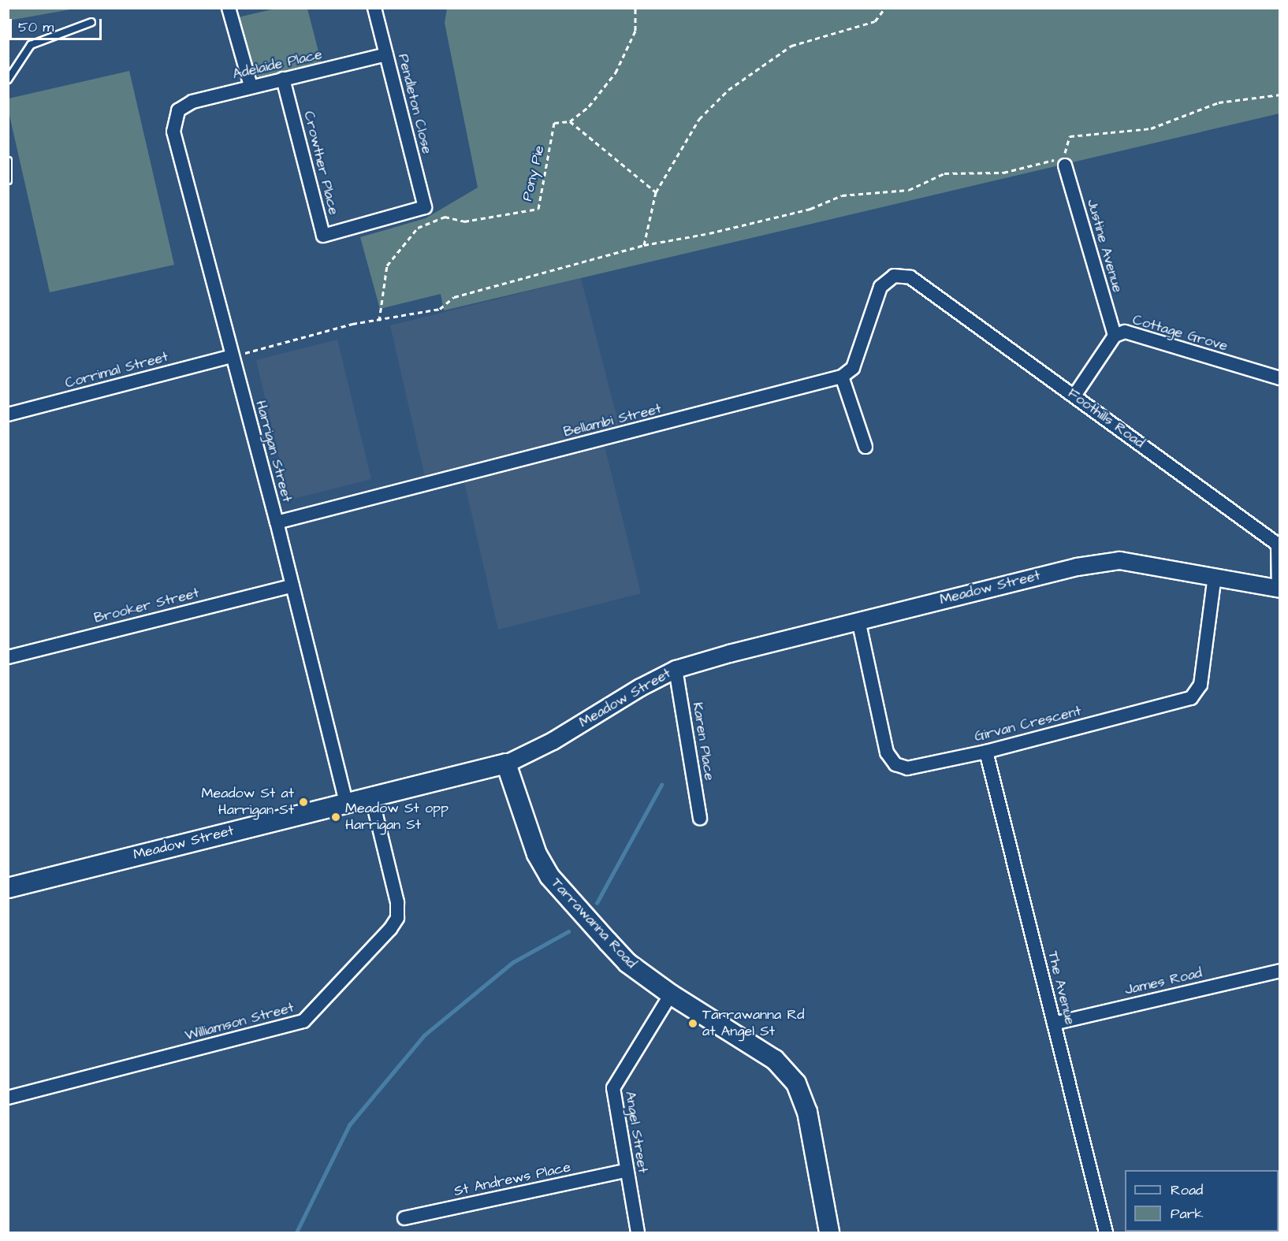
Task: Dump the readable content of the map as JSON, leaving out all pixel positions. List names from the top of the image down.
{
  "streets": {
    "main road": ["Meadow Street", "Tarrawanna Road"],
    "street": [
      "Adelaide Place",
      "Pendleton Close",
      "Crowther Place",
      "Justine Avenue",
      "Cottage Grove",
      "Corrimal Street",
      "Foothills Road",
      "Bellambi Street",
      "Harrigan Street",
      "Brooker Street",
      "Girvan Crescent",
      "Karen Place",
      "James Road",
      "The Avenue",
      "Williamson Street",
      "Angel Street",
      "St Andrews Place"
    ],
    "path": ["Pony Pie"]
  },
  "crossings": [
    ["Adelaide Place", "Pendleton Close"],
    ["Adelaide Place", "Crowther Place"],
    ["Adelaide Place", "Harrigan Street"],
    ["Pendleton Close", "Crowther Place"],
    ["Justine Avenue", "Cottage Grove"],
    ["Cottage Grove", "Foothills Road"],
    ["Corrimal Street", "Harrigan Street"],
    ["Foothills Road", "Bellambi Street"],
    ["Foothills Road", "Meadow Street"],
    ["Bellambi Street", "Harrigan Street"],
    ["Harrigan Street", "Meadow Street"],
    ["Harrigan Street", "Brooker Street"],
    ["Meadow Street", "Girvan Crescent"],
    ["Meadow Street", "Karen Place"],
    ["Meadow Street", "Tarrawanna Road"],
    ["Meadow Street", "Williamson Street"],
    ["Girvan Crescent", "The Avenue"],
    ["Tarrawanna Road", "Angel Street"],
    ["James Road", "The Avenue"],
    ["Angel Street", "St Andrews Place"]
  ],
  "places": ["Meadow St at Harrigan St", "Meadow St opp Harrigan St", "Tarrawanna Rd at Angel St"],
  "legend": ["Road", "Park"],
  "scale_bar": "50 m"
}
